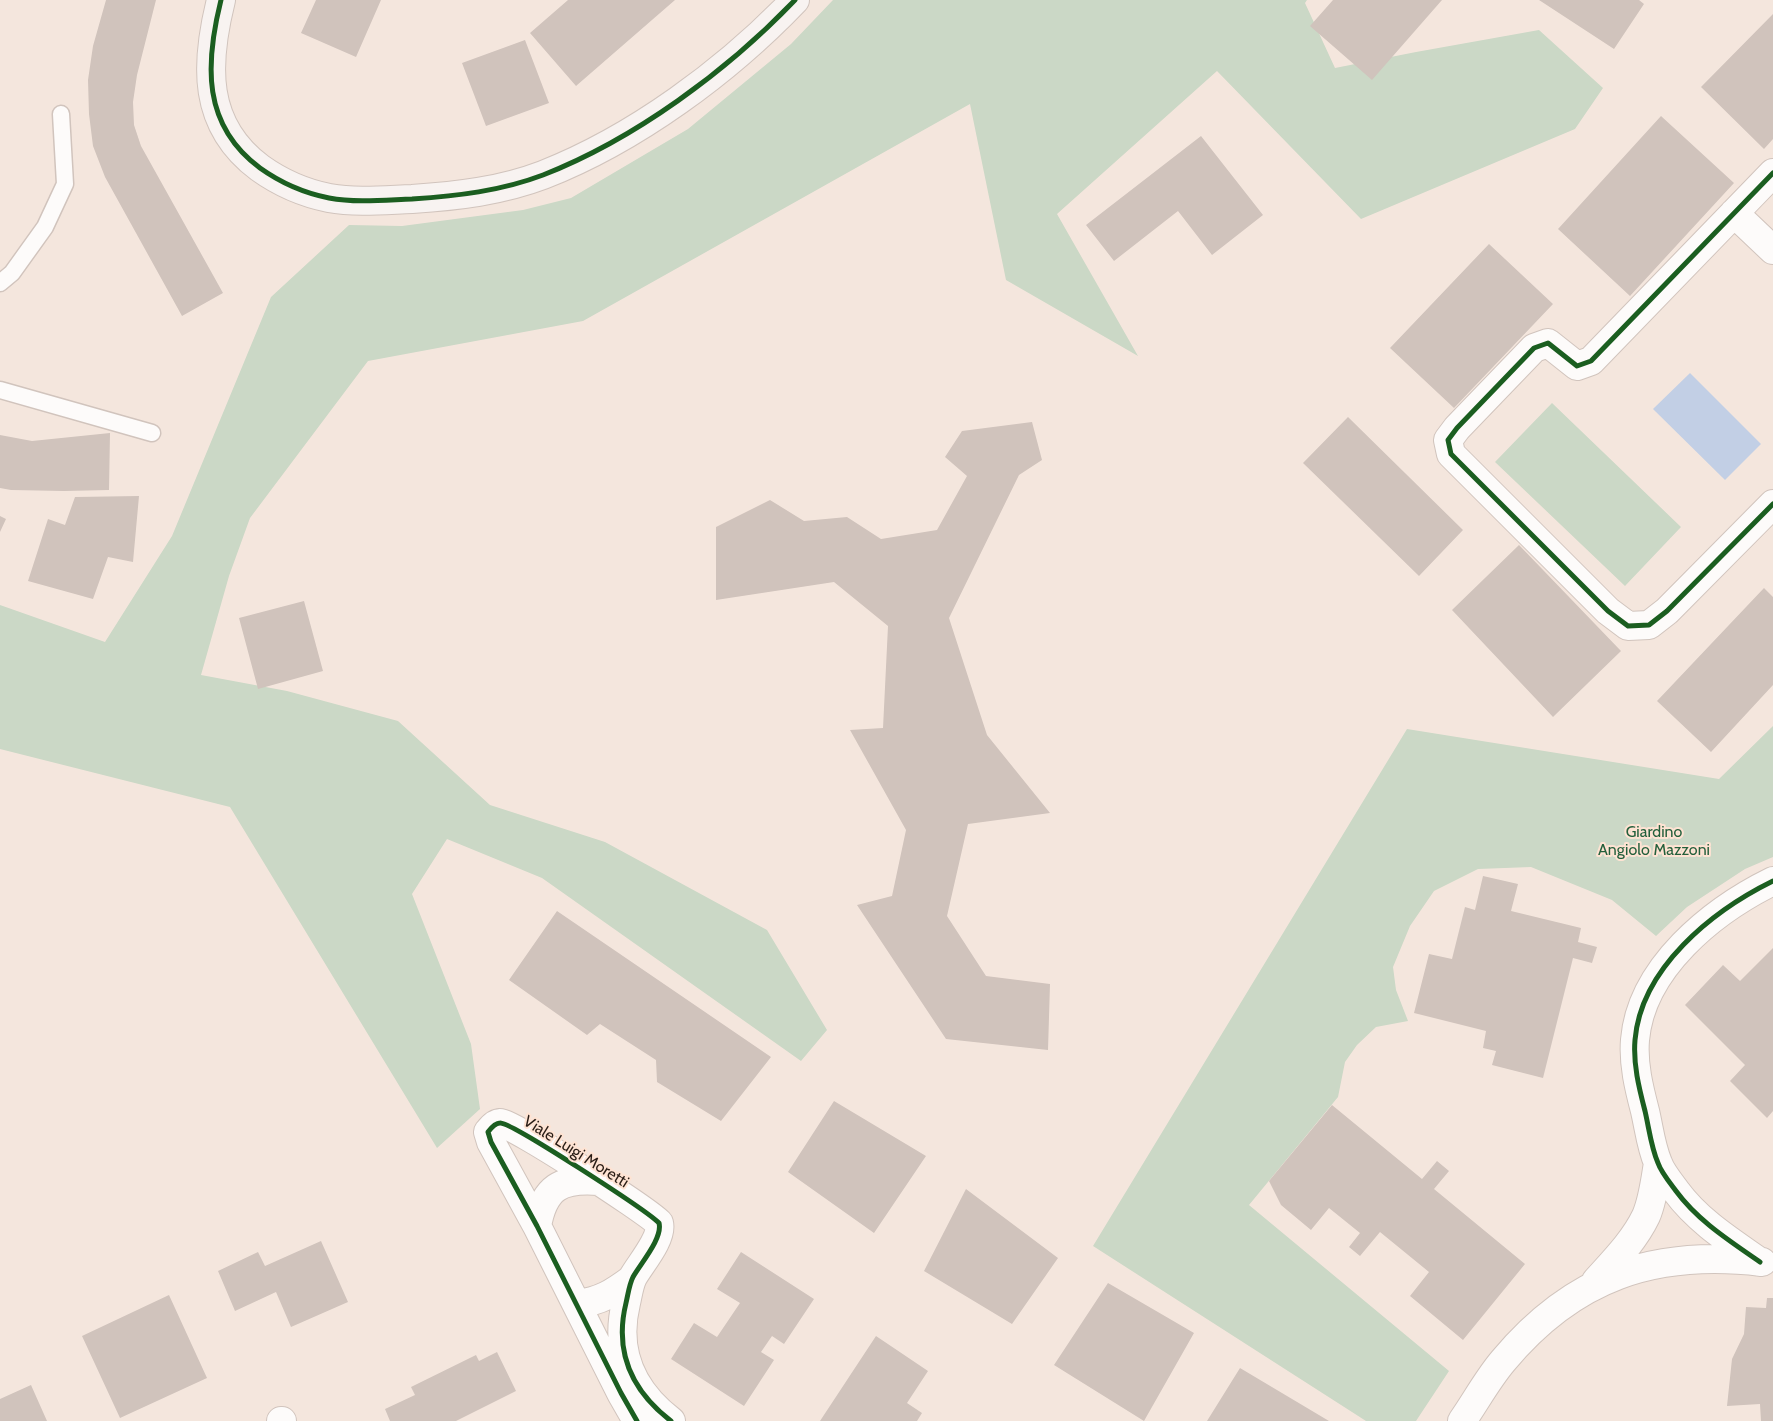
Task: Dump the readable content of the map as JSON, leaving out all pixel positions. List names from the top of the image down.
{
  "streets": {
    "street": ["Viale Luigi Moretti"]
  },
  "parks": ["Giardino Angiolo Mazzoni"]
}
